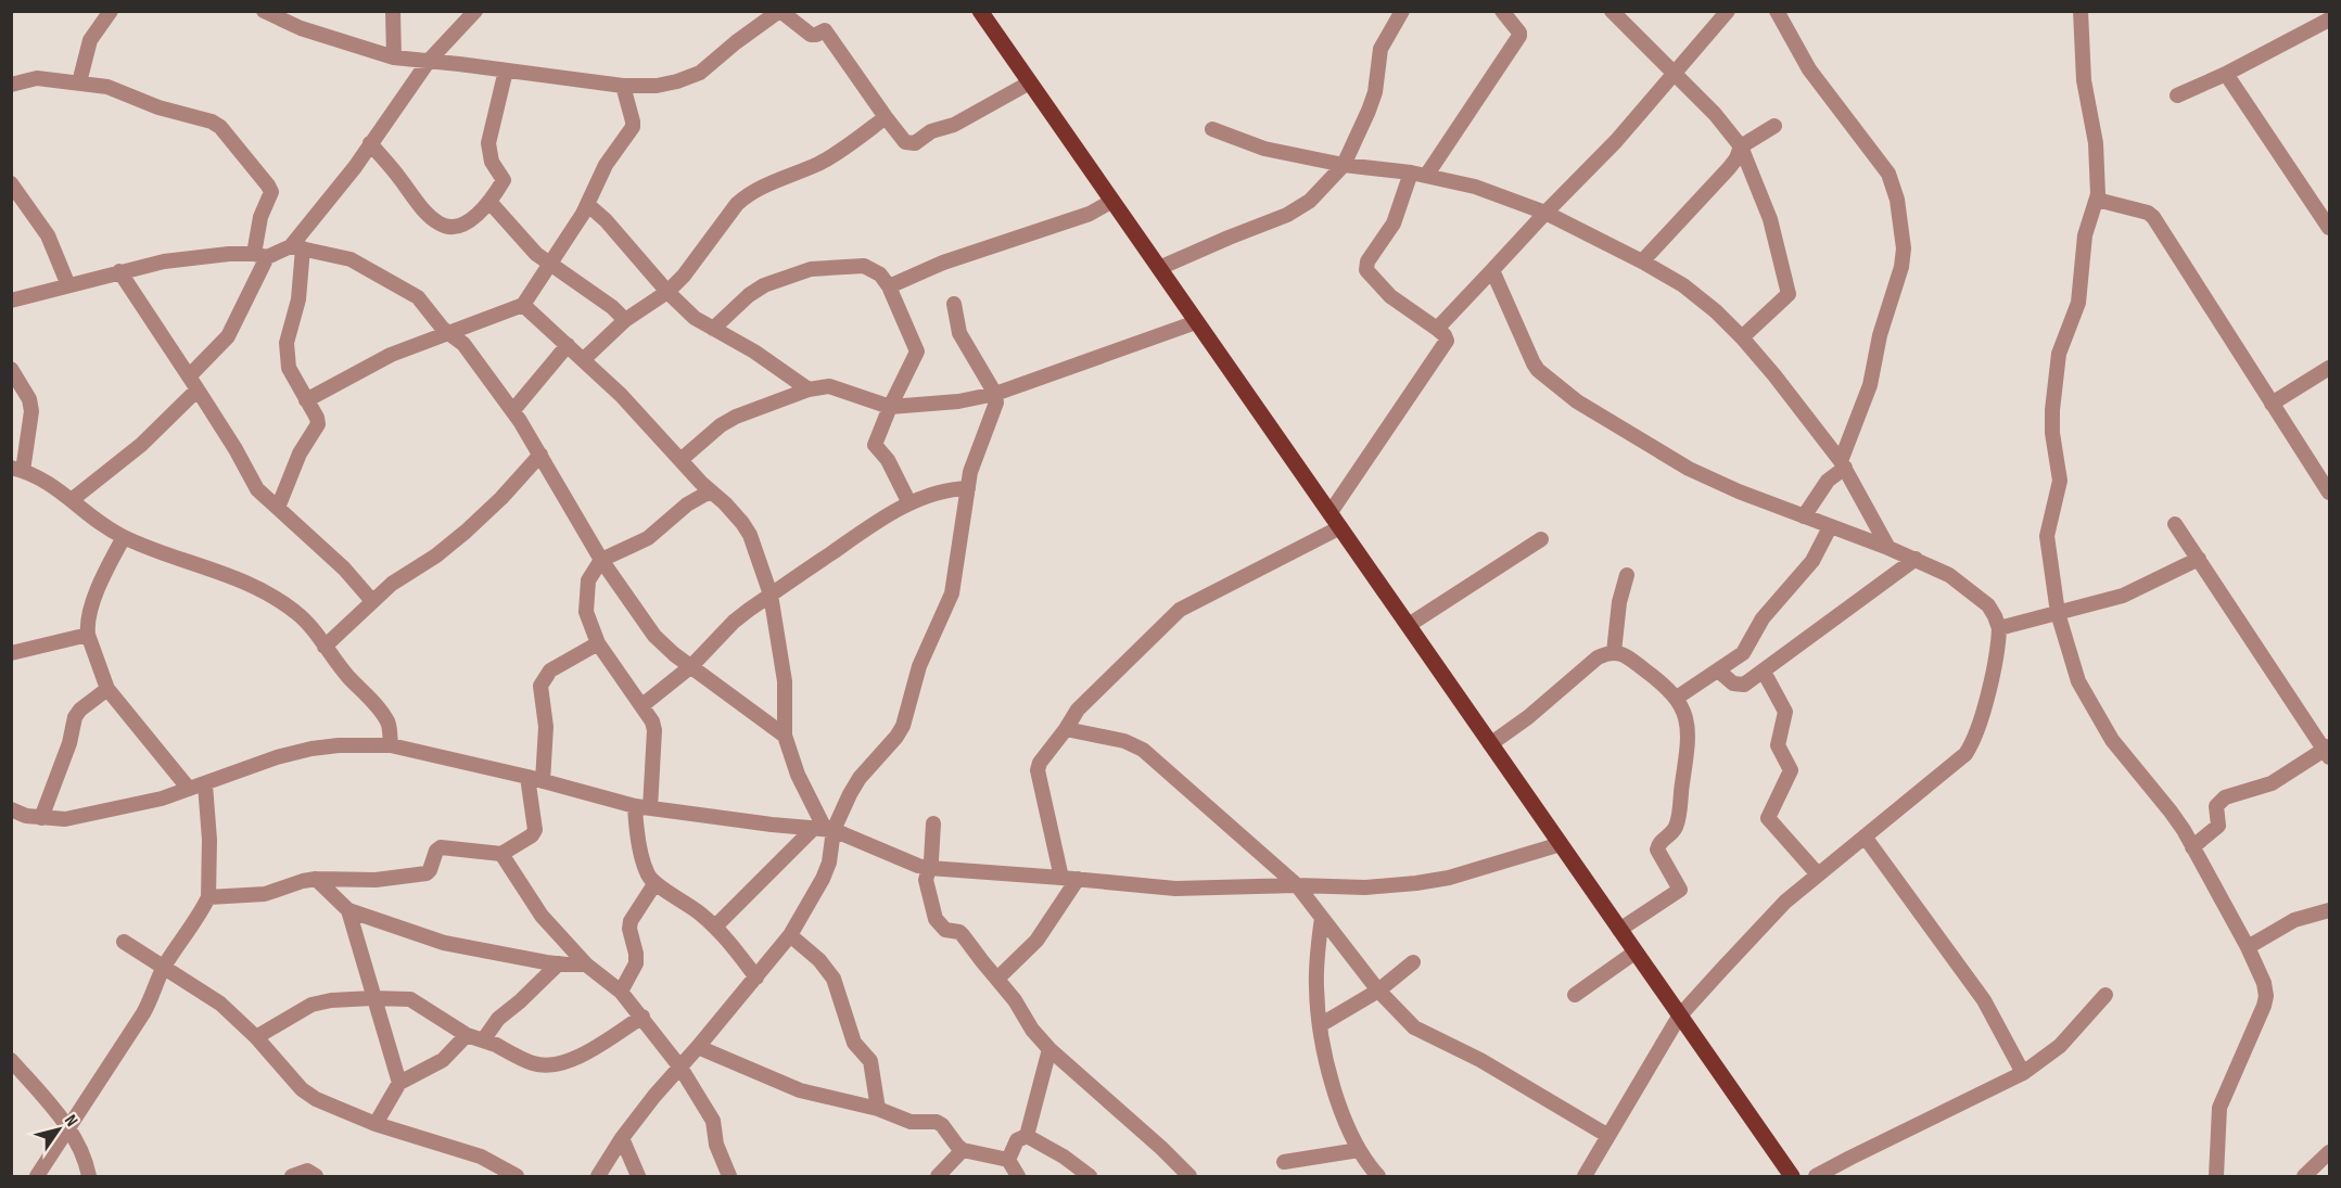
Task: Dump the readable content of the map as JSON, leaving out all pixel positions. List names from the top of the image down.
{
  "north": "top right"
}
